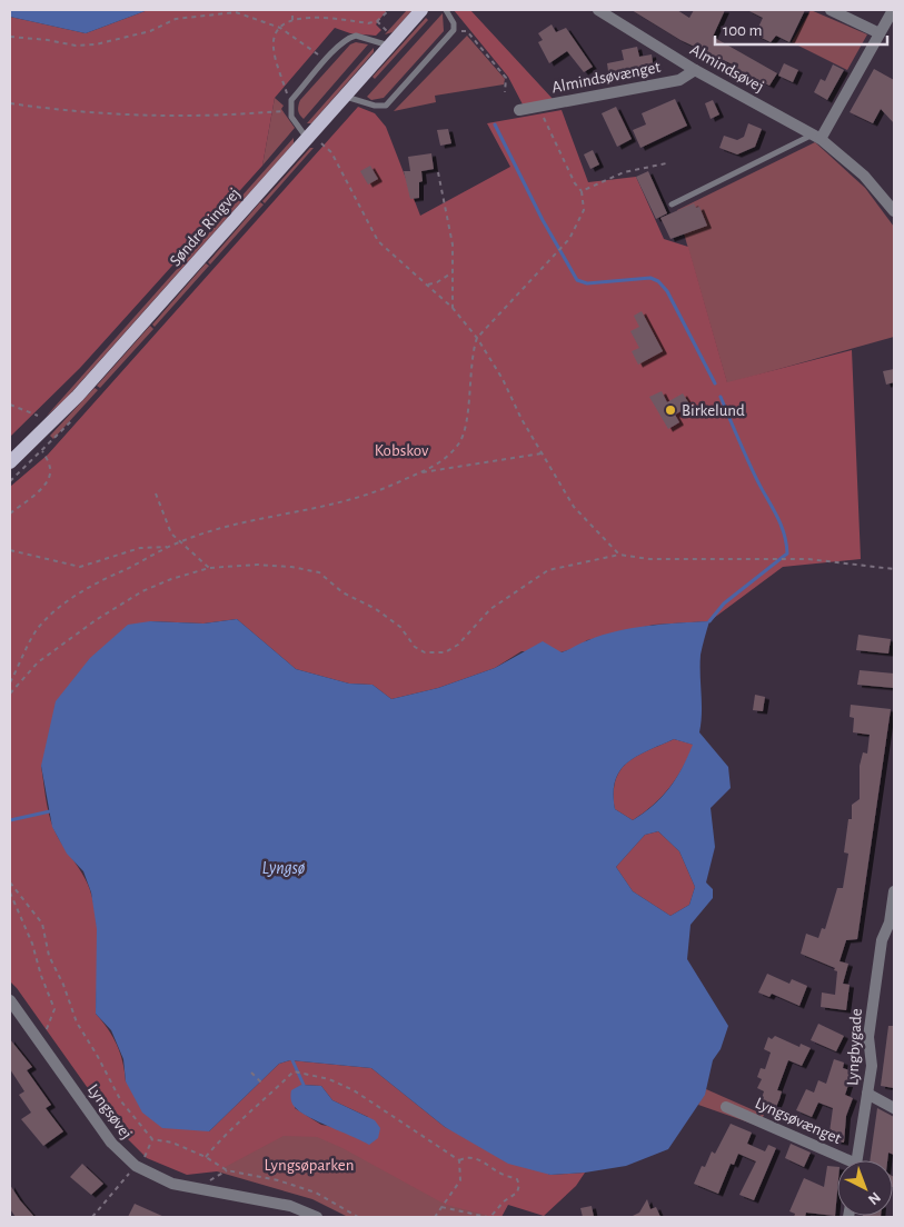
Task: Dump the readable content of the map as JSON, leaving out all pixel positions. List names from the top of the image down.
{
  "streets": {
    "main road": ["Søndre Ringvej"],
    "street": [
      "Almindsøvej",
      "Almindsøvænget",
      "Lyngbygade",
      "Lyngsøvej",
      "Lyngsøvænget"
    ]
  },
  "crossings": [
    ["Almindsøvej", "Almindsøvænget"]
  ],
  "water": ["Lyngsø"],
  "parks": ["Kobskov", "Lyngsøparken"],
  "places": ["Birkelund"],
  "scale_bar": "100 m",
  "north": "bottom right"
}
